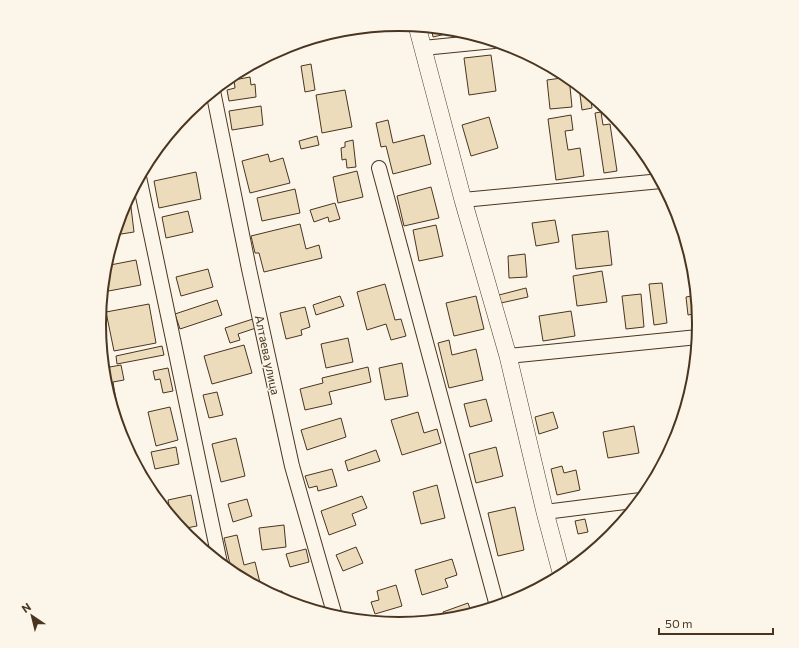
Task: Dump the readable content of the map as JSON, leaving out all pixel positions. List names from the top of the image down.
{
  "streets": {
    "street": ["Алтаева улица"]
  },
  "scale_bar": "50 m",
  "north": "top left"
}
